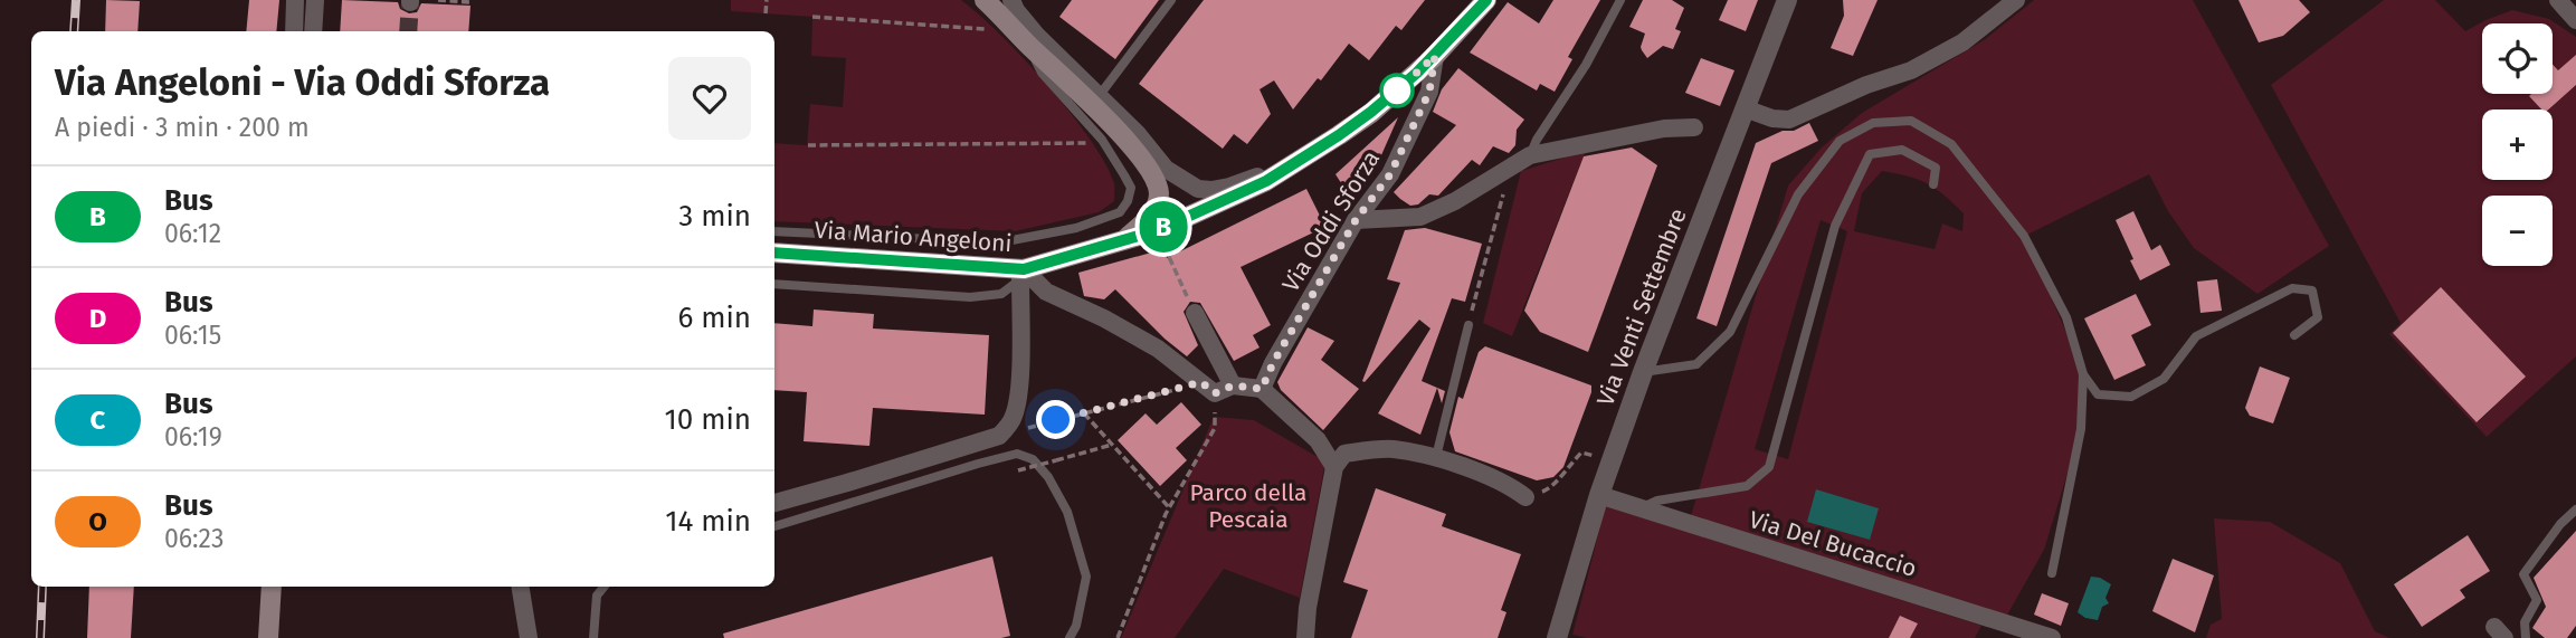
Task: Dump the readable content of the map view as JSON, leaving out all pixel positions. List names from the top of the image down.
{
  "streets": {
    "main road": ["Via Mario Angeloni"],
    "street": ["Via Oddi Sforza", "Via Venti Settembre", "Via Del Bucaccio"]
  },
  "crossings": [
    ["Via Oddi Sforza", "Via Mario Angeloni"],
    ["Via Venti Settembre", "Via Del Bucaccio"]
  ],
  "parks": ["Parco della Pescaia"],
  "lines": ["bus line B"],
  "page": {
    "on_map": "B",
    "map_buttons": ["+", "−"],
    "heading": ["Via Angeloni - Via Oddi Sforza", "A piedi · 3 min · 200 m"],
    "list": [
      {
        "mark": "B",
        "name": "Bus",
        "note": "06:12",
        "value": "3 min"
      },
      {
        "mark": "D",
        "name": "Bus",
        "note": "06:15",
        "value": "6 min"
      },
      {
        "mark": "C",
        "name": "Bus",
        "note": "06:19",
        "value": "10 min"
      },
      {
        "mark": "O",
        "name": "Bus",
        "note": "06:23",
        "value": "14 min"
      }
    ]
  }
}
